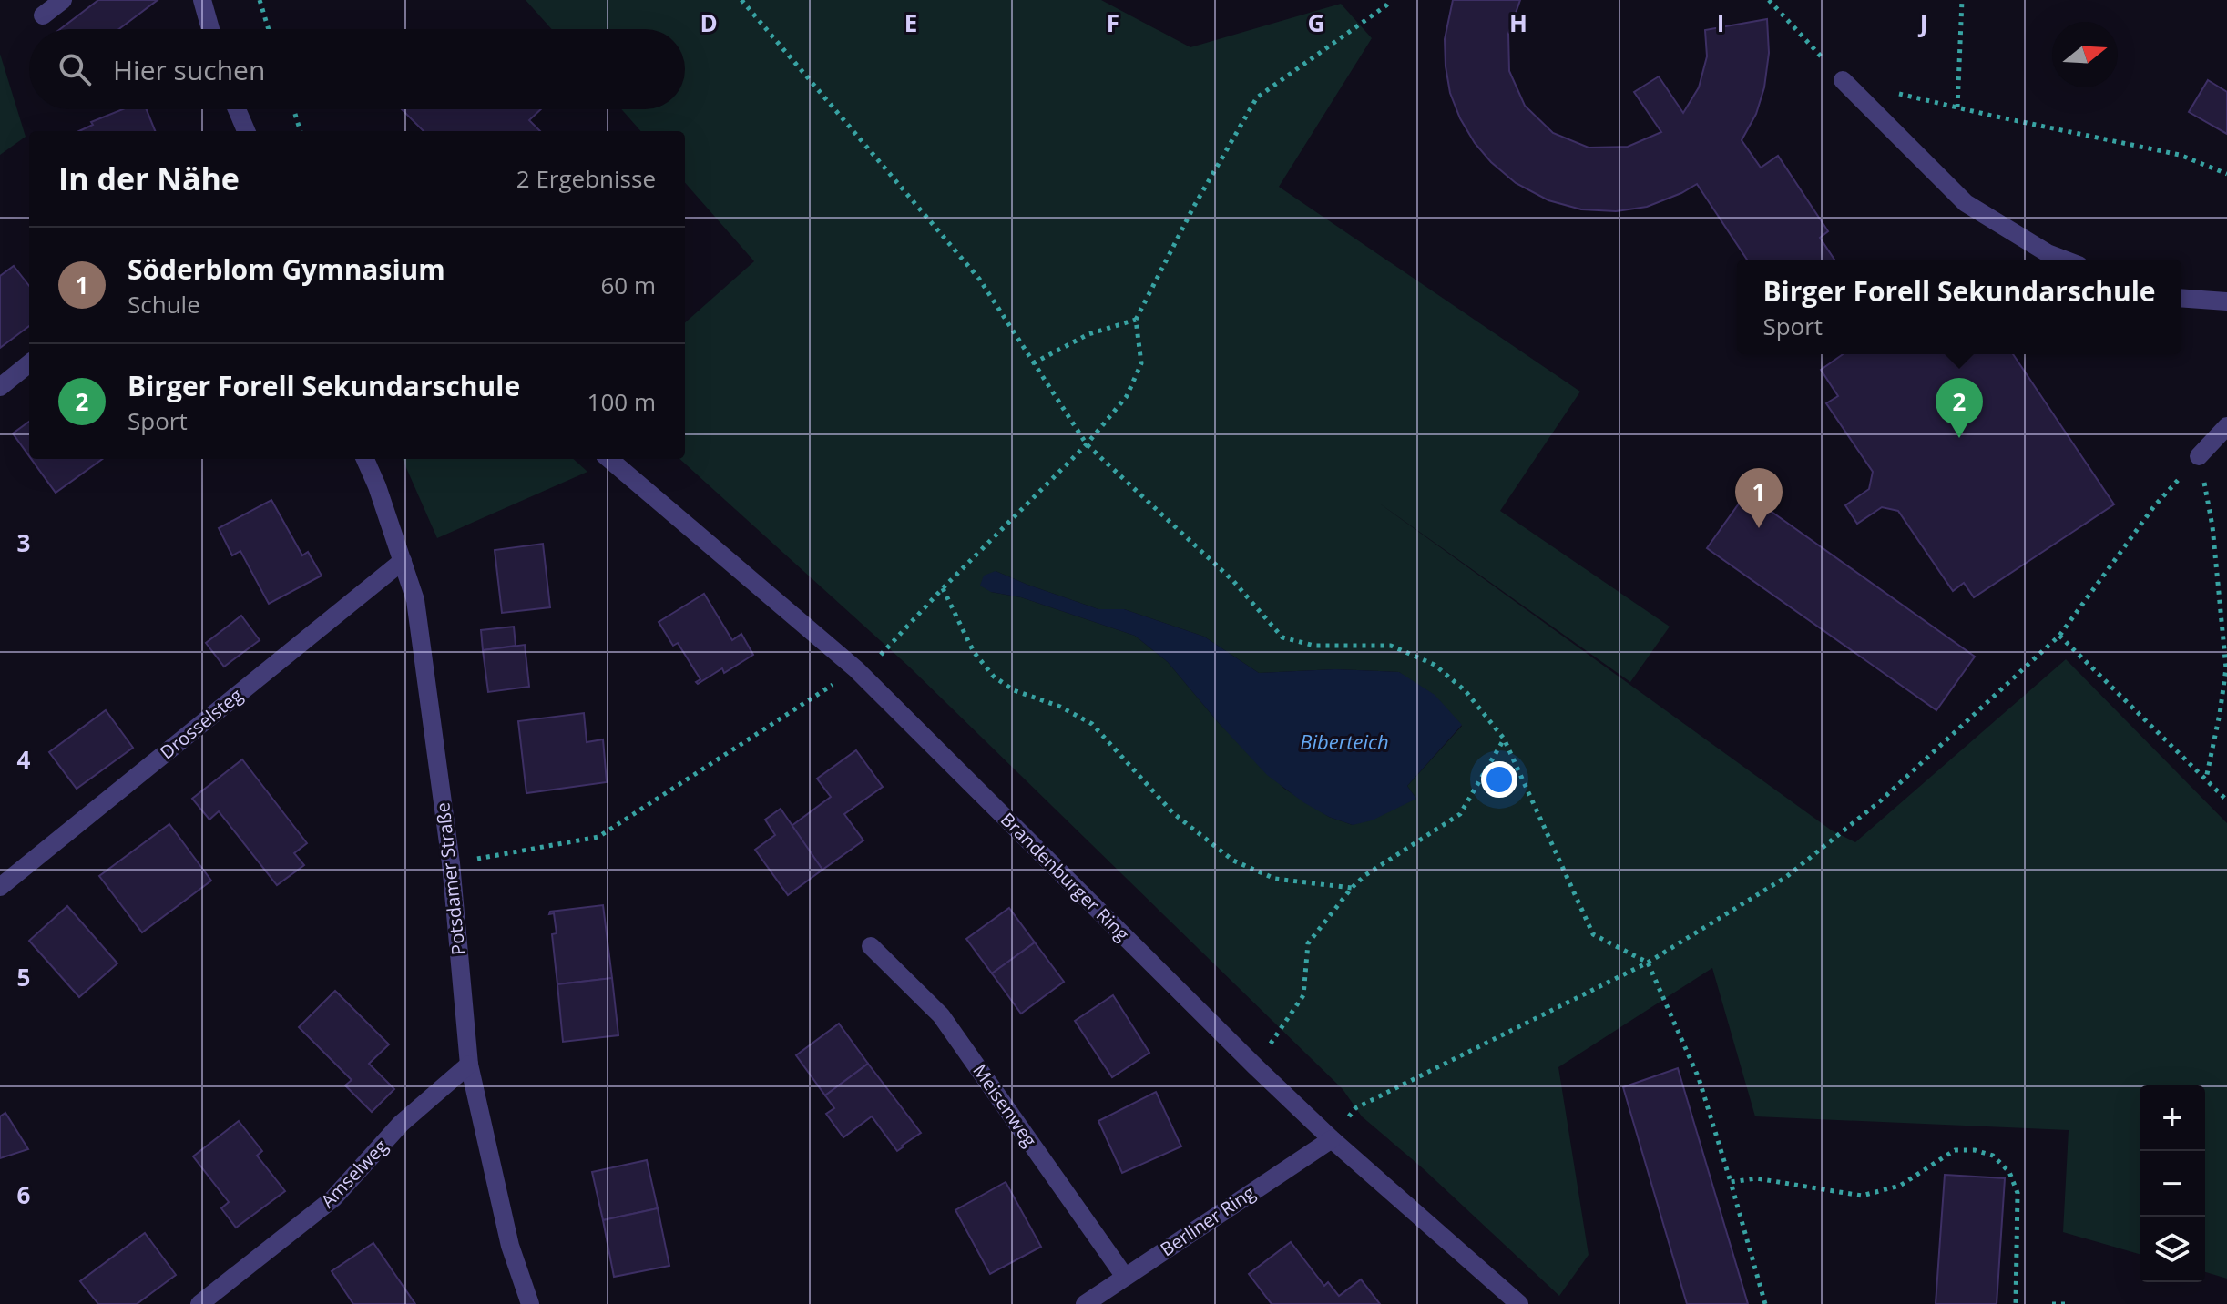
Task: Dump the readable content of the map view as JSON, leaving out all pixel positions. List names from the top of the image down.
{
  "streets": {
    "street": [
      "Drosselsteg",
      "Brandenburger Ring",
      "Potsdamer Straße",
      "Meisenweg",
      "Amselweg",
      "Berliner Ring"
    ]
  },
  "crossings": [
    ["Drosselsteg", "Potsdamer Straße"],
    ["Brandenburger Ring", "Berliner Ring"],
    ["Potsdamer Straße", "Amselweg"],
    ["Meisenweg", "Berliner Ring"]
  ],
  "water": ["Biberteich"],
  "north": "right",
  "page": {
    "search": "Hier suchen",
    "heading": ["In der Nähe", "2 Ergebnisse"],
    "list": [
      {
        "mark": "1",
        "name": "Söderblom Gymnasium",
        "note": "Schule",
        "value": "60 m"
      },
      {
        "mark": "2",
        "name": "Birger Forell Sekundarschule",
        "note": "Sport",
        "value": "100 m"
      }
    ],
    "popup": ["Birger Forell Sekundarschule", "Sport"],
    "pins": ["2", "1"],
    "map_buttons": ["+", "−"]
  },
  "grid": {
    "columns": [
      "D",
      "E",
      "F",
      "G",
      "H",
      "I",
      "J"
    ],
    "rows": [
      "3",
      "4",
      "5",
      "6"
    ]
  }
}
